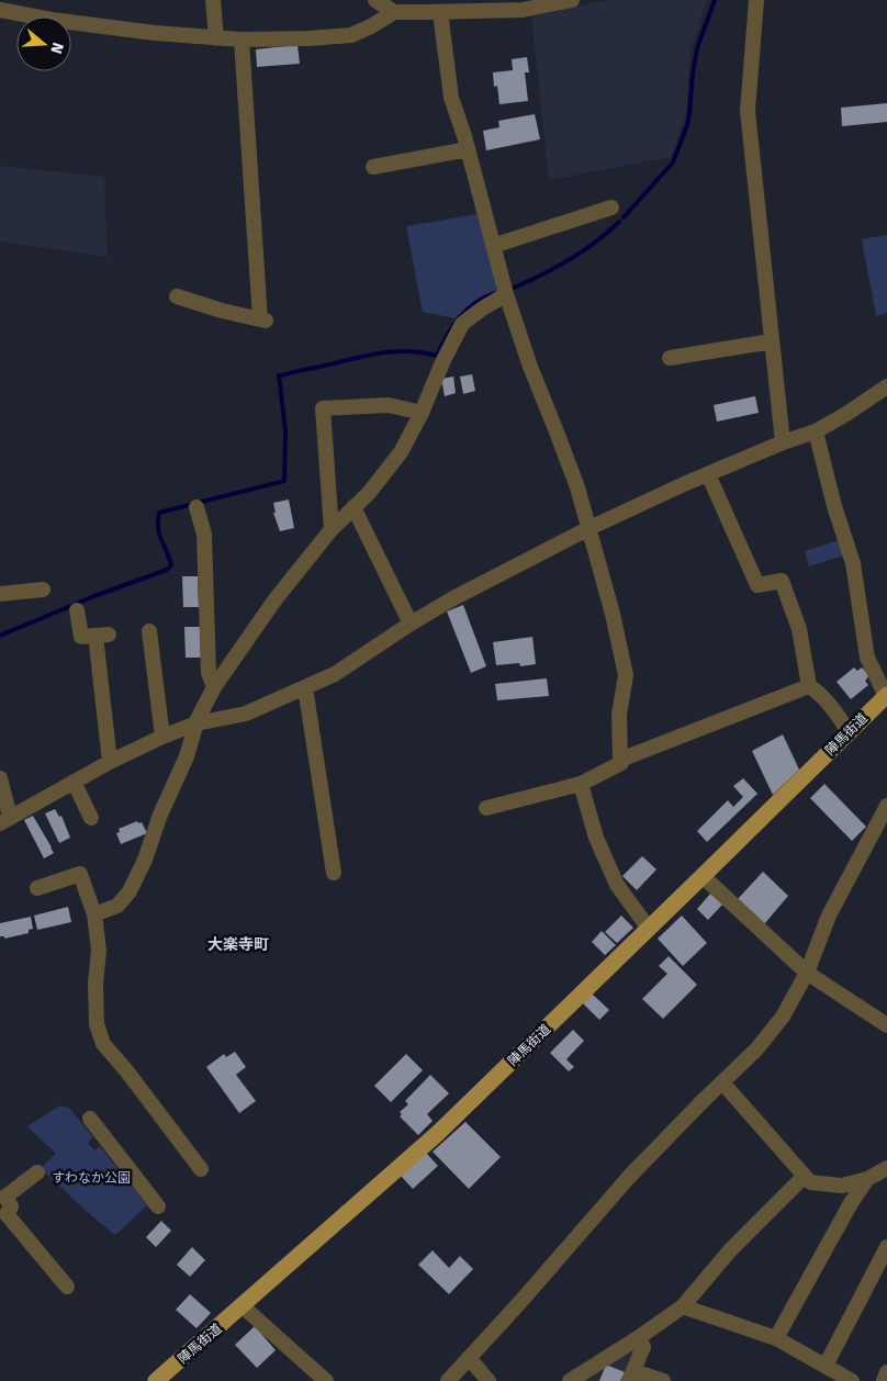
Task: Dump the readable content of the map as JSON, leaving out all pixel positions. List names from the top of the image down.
{
  "streets": {
    "main road": ["陣馬街道"]
  },
  "districts": ["大楽寺町"],
  "parks": ["すわなか公園"],
  "north": "right"
}
